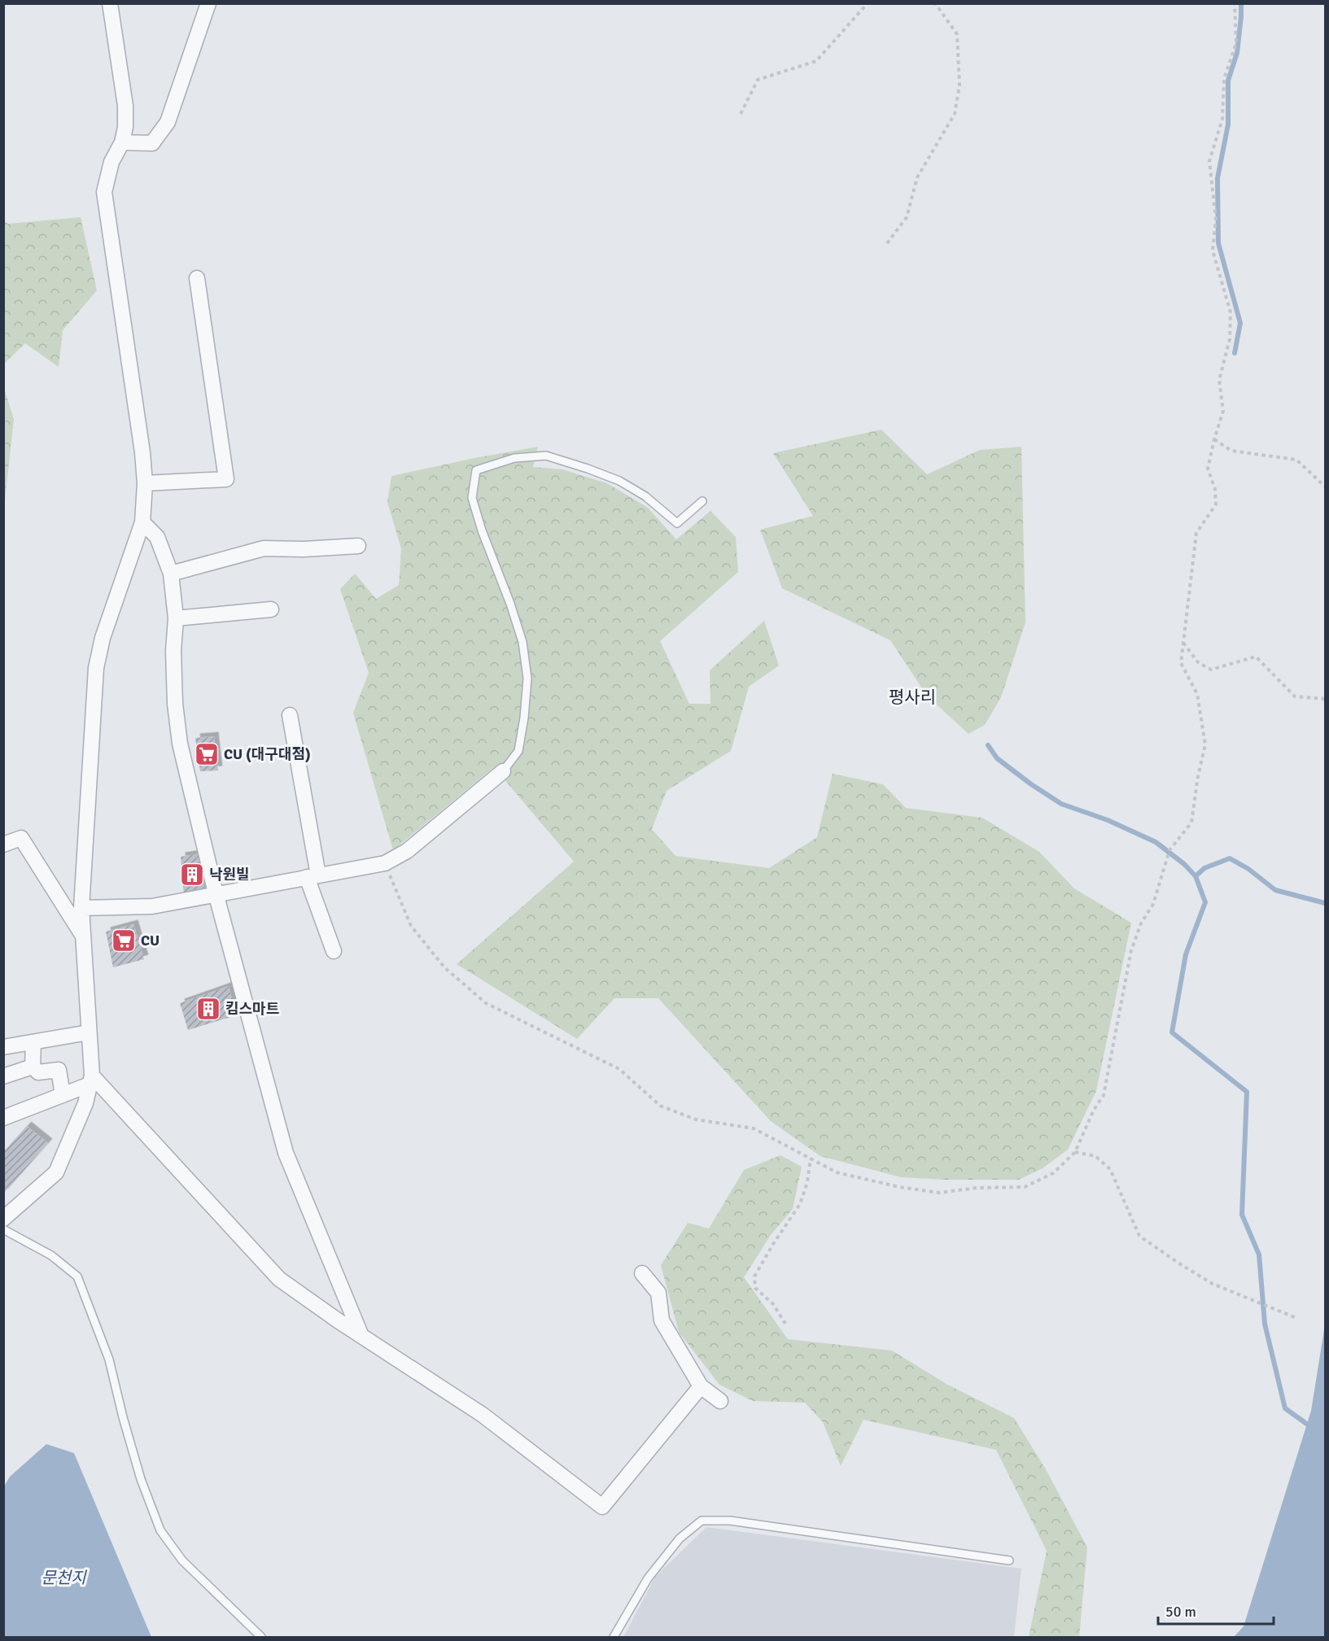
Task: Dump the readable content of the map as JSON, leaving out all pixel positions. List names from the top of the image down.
{
  "districts": ["평사리"],
  "water": ["문천지"],
  "places": {
    "supermarket": ["CU (대구대점)", "CU"],
    "building": ["낙원빌", "킴스마트"]
  },
  "scale_bar": "50 m"
}
